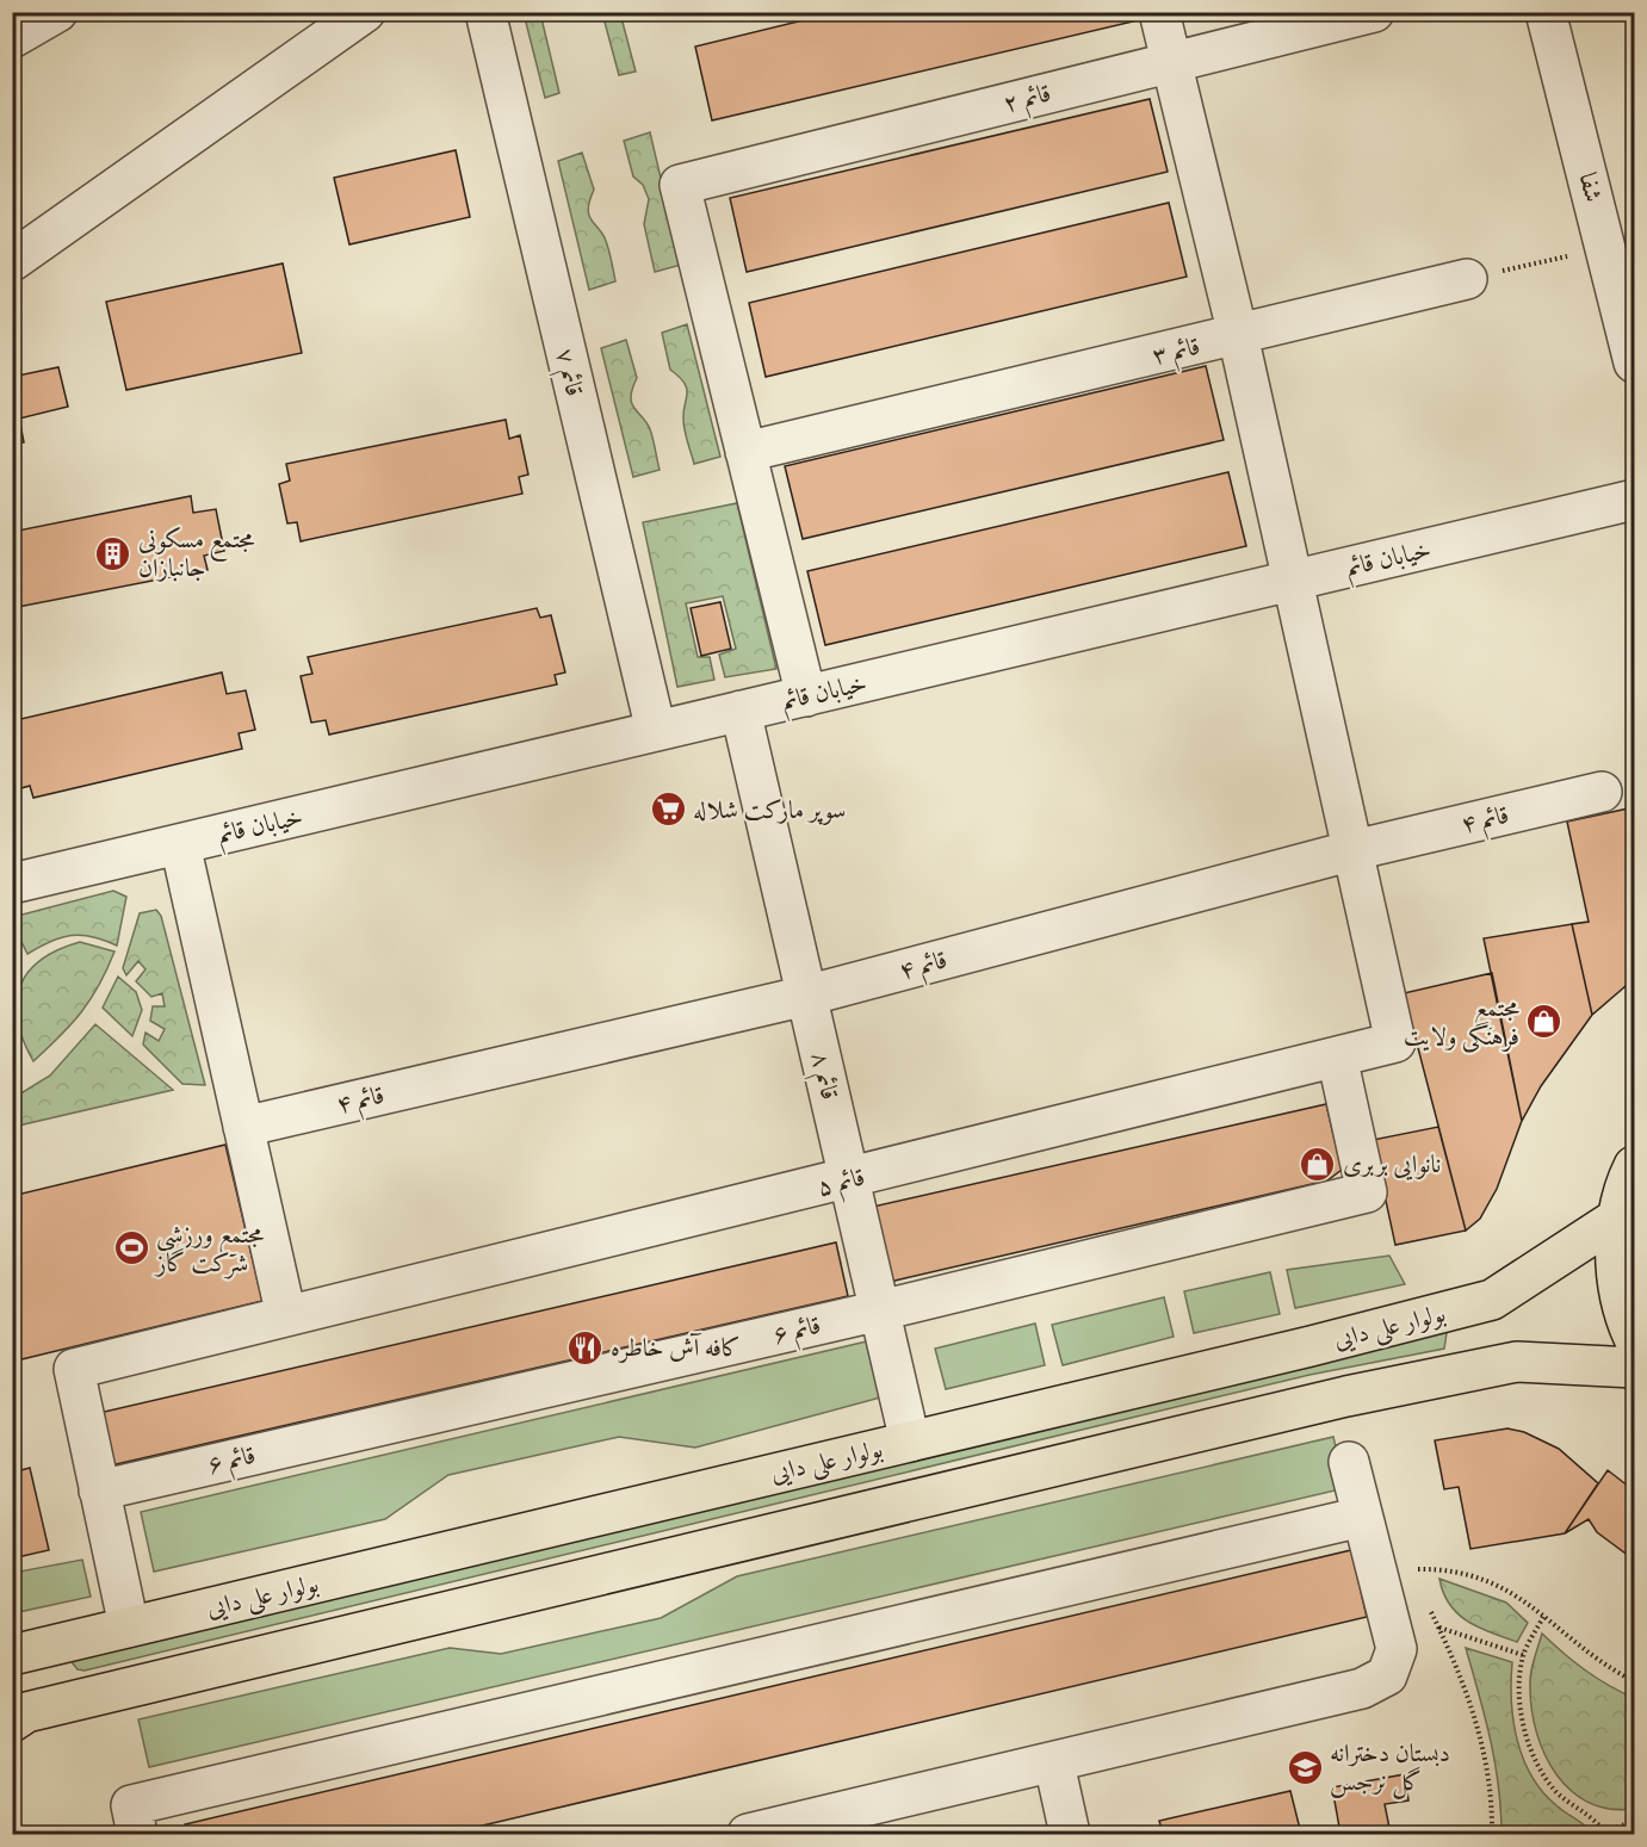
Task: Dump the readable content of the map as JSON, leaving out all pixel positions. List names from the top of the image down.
{
  "streets": {
    "main road": ["بولوار علی دایی"],
    "street": [
      "قائم ۲",
      "شفا",
      "قائم ۳",
      "قائم ۷",
      "خیابان قائم",
      "قائم ۴",
      "قائم ۸",
      "قائم ۵",
      "قائم ۶"
    ]
  },
  "crossings": [
    ["قائم ۲", "قائم ۳"],
    ["قائم ۷", "خیابان قائم"],
    ["خیابان قائم", "قائم ۸"],
    ["قائم ۴", "قائم ۸"],
    ["قائم ۴", "قائم ۵"],
    ["قائم ۸", "قائم ۵"],
    ["قائم ۸", "بولوار علی دایی"],
    ["قائم ۸", "قائم ۶"],
    ["قائم ۵", "قائم ۶"]
  ],
  "places": {
    "building": ["مجتمع مسکونی جانبازان"],
    "supermarket": ["سوپر مارکت شلاله"],
    "shop": ["مجتمع فرهنگی ولایت", "نانوایی بربری"],
    "sports": ["مجتمع ورزشی شرکت گاز"],
    "restaurant": ["کافه آش خاطره"],
    "school or university": ["دبستان دخترانه گل نرجس"]
  }
}
